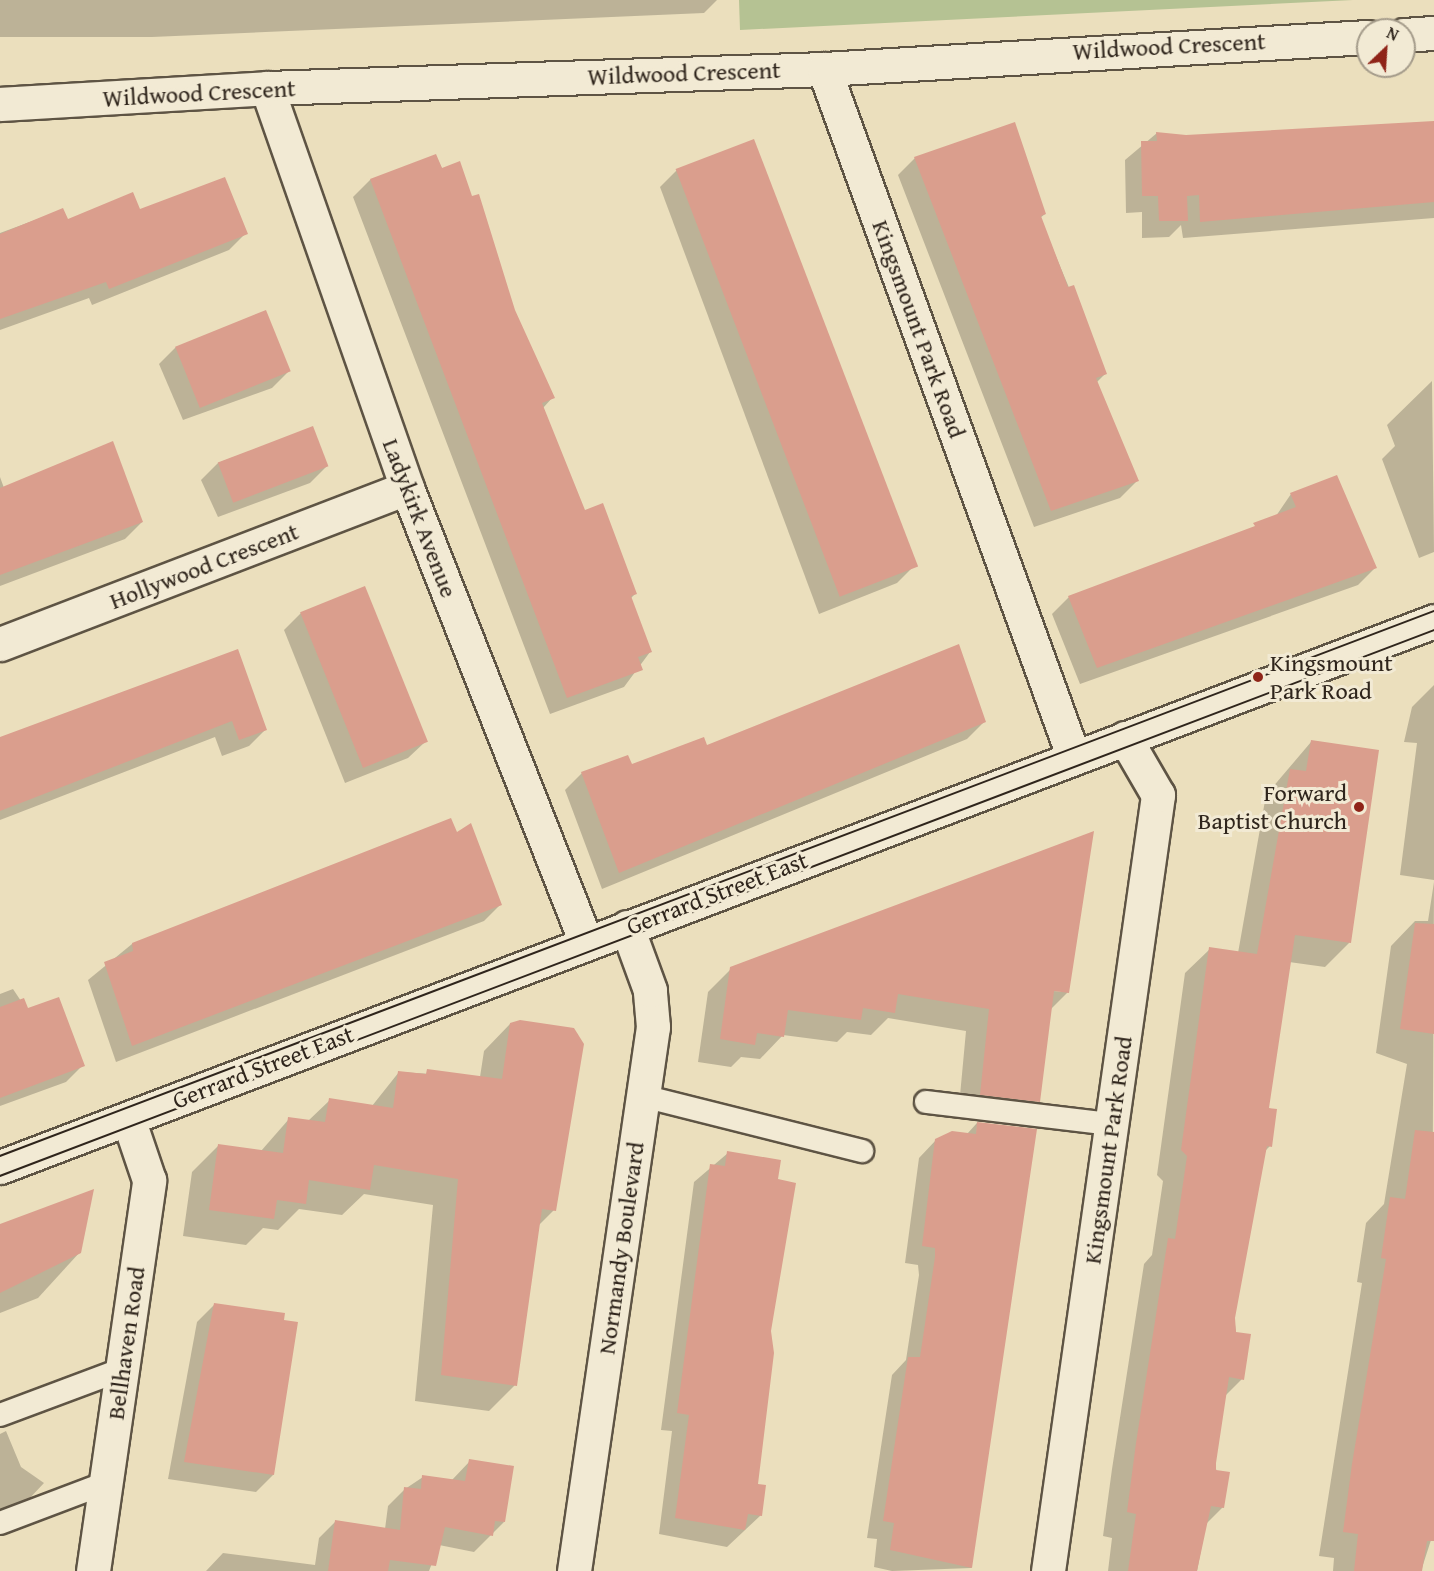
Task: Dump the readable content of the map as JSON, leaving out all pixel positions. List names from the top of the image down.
{
  "streets": {
    "street": [
      "Wildwood Crescent",
      "Kingsmount Park Road",
      "Ladykirk Avenue",
      "Hollywood Crescent",
      "Gerrard Street East",
      "Normandy Boulevard",
      "Bellhaven Road"
    ]
  },
  "crossings": [
    ["Wildwood Crescent", "Kingsmount Park Road"],
    ["Wildwood Crescent", "Ladykirk Avenue"],
    ["Kingsmount Park Road", "Gerrard Street East"],
    ["Ladykirk Avenue", "Hollywood Crescent"],
    ["Ladykirk Avenue", "Gerrard Street East"],
    ["Gerrard Street East", "Normandy Boulevard"],
    ["Gerrard Street East", "Bellhaven Road"]
  ],
  "places": ["Kingsmount Park Road", "Forward Baptist Church"],
  "north": "top right"
}
